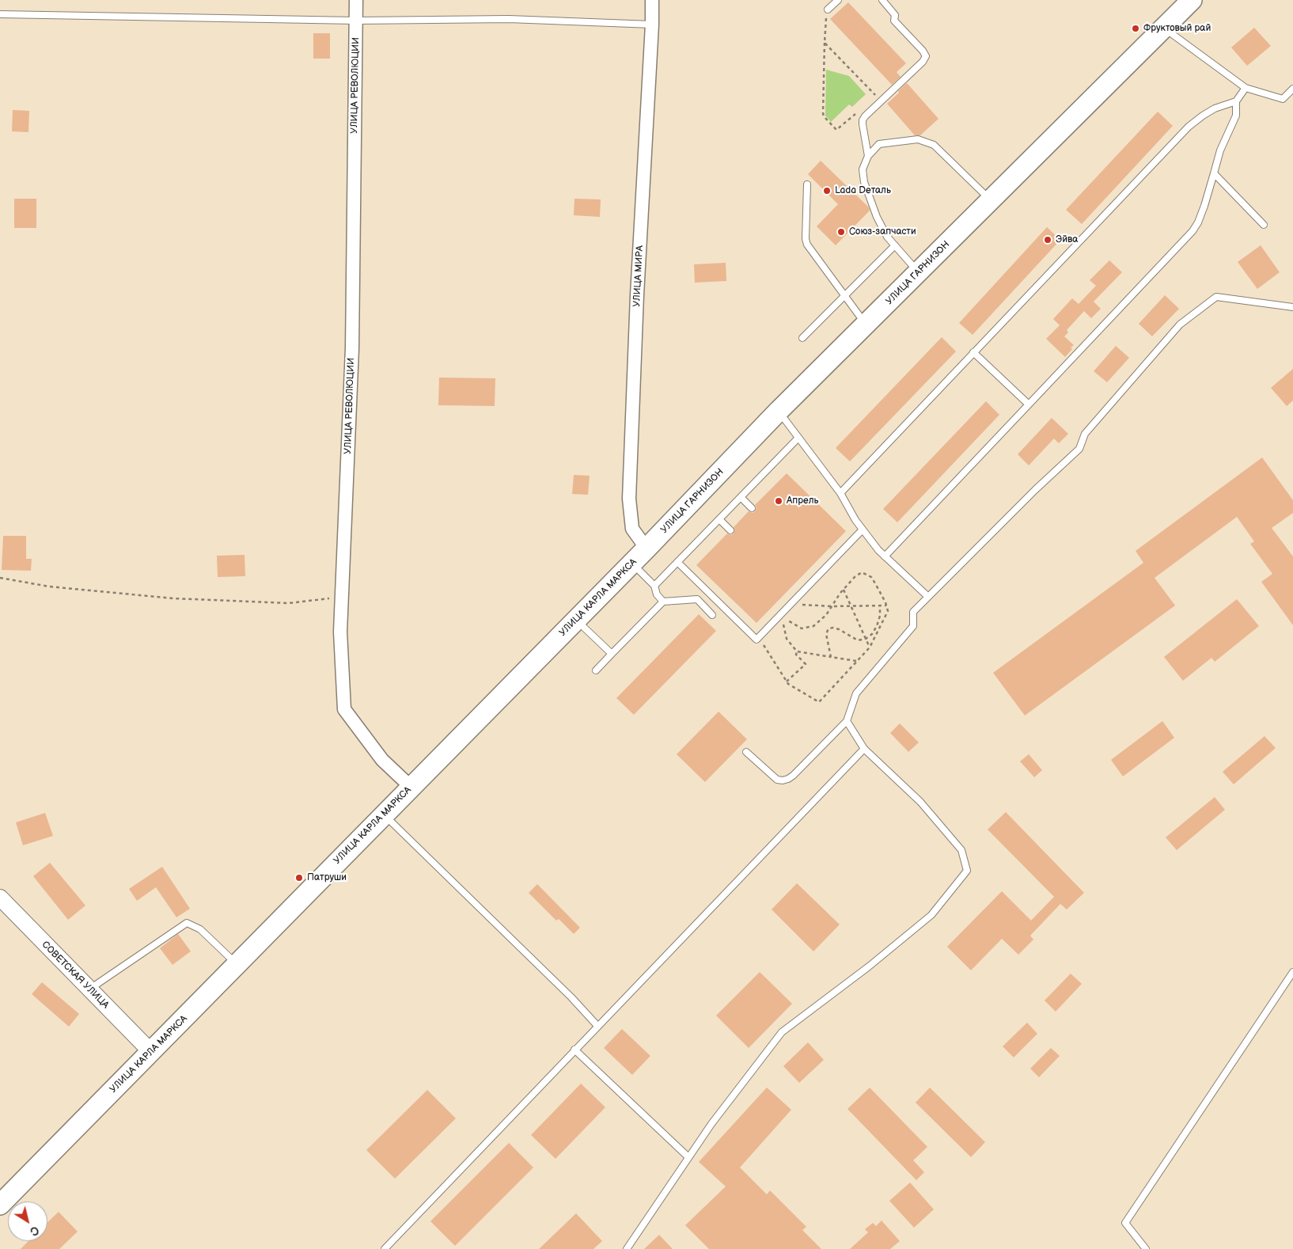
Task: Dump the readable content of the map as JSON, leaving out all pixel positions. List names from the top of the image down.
{
  "streets": {
    "main road": ["УЛИЦА ГАРНИЗОН", "УЛИЦА КАРЛА МАРКСА"],
    "street": ["УЛИЦА РЕВОЛЮЦИИ", "УЛИЦА МИРА", "СОВЕТСКАЯ УЛИЦА"]
  },
  "crossings": [
    ["УЛИЦА РЕВОЛЮЦИИ", "УЛИЦА КАРЛА МАРКСА"],
    ["УЛИЦА ГАРНИЗОН", "УЛИЦА МИРА"],
    ["УЛИЦА ГАРНИЗОН", "УЛИЦА КАРЛА МАРКСА"],
    ["УЛИЦА МИРА", "УЛИЦА КАРЛА МАРКСА"],
    ["УЛИЦА КАРЛА МАРКСА", "СОВЕТСКАЯ УЛИЦА"]
  ],
  "places": [
    "Фруктовый рай",
    "Lada Dеталь",
    "Союз-запчасти",
    "Эйва",
    "Апрель",
    "Патруши"
  ],
  "north": "bottom right"
}
